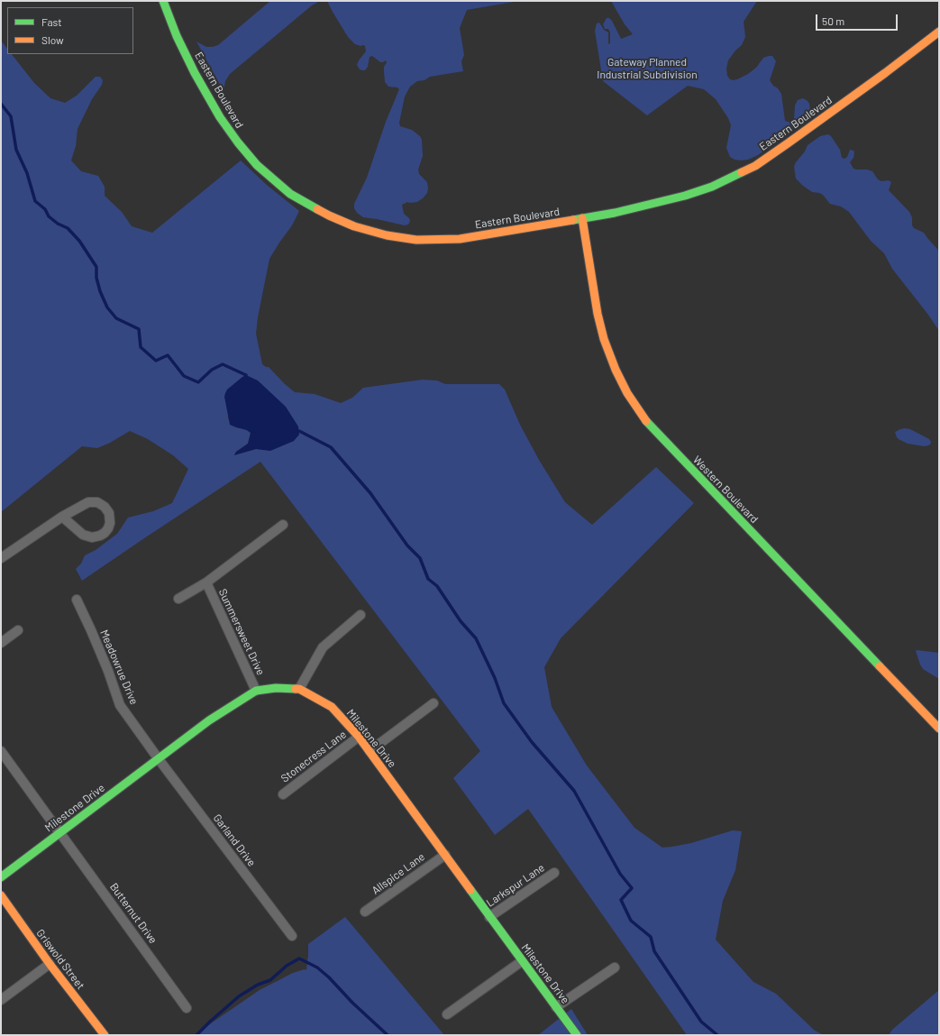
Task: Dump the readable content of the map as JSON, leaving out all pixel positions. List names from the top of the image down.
{
  "streets": {
    "street": [
      "Eastern Boulevard",
      "Western Boulevard",
      "Summersweet Drive",
      "Meadowrue Drive",
      "Milestone Drive",
      "Stonecress Lane",
      "Garland Drive",
      "Allspice Lane",
      "Larkspur Lane",
      "Butternut Drive",
      "Griswold Street"
    ]
  },
  "crossings": [
    ["Eastern Boulevard", "Western Boulevard"],
    ["Summersweet Drive", "Milestone Drive"],
    ["Meadowrue Drive", "Milestone Drive"],
    ["Meadowrue Drive", "Garland Drive"],
    ["Milestone Drive", "Stonecress Lane"],
    ["Milestone Drive", "Garland Drive"],
    ["Milestone Drive", "Allspice Lane"],
    ["Milestone Drive", "Larkspur Lane"],
    ["Milestone Drive", "Butternut Drive"]
  ],
  "parks": ["Gateway Planned Industrial Subdivision"],
  "legend": ["Fast", "Slow"],
  "scale_bar": "50 m"
}
